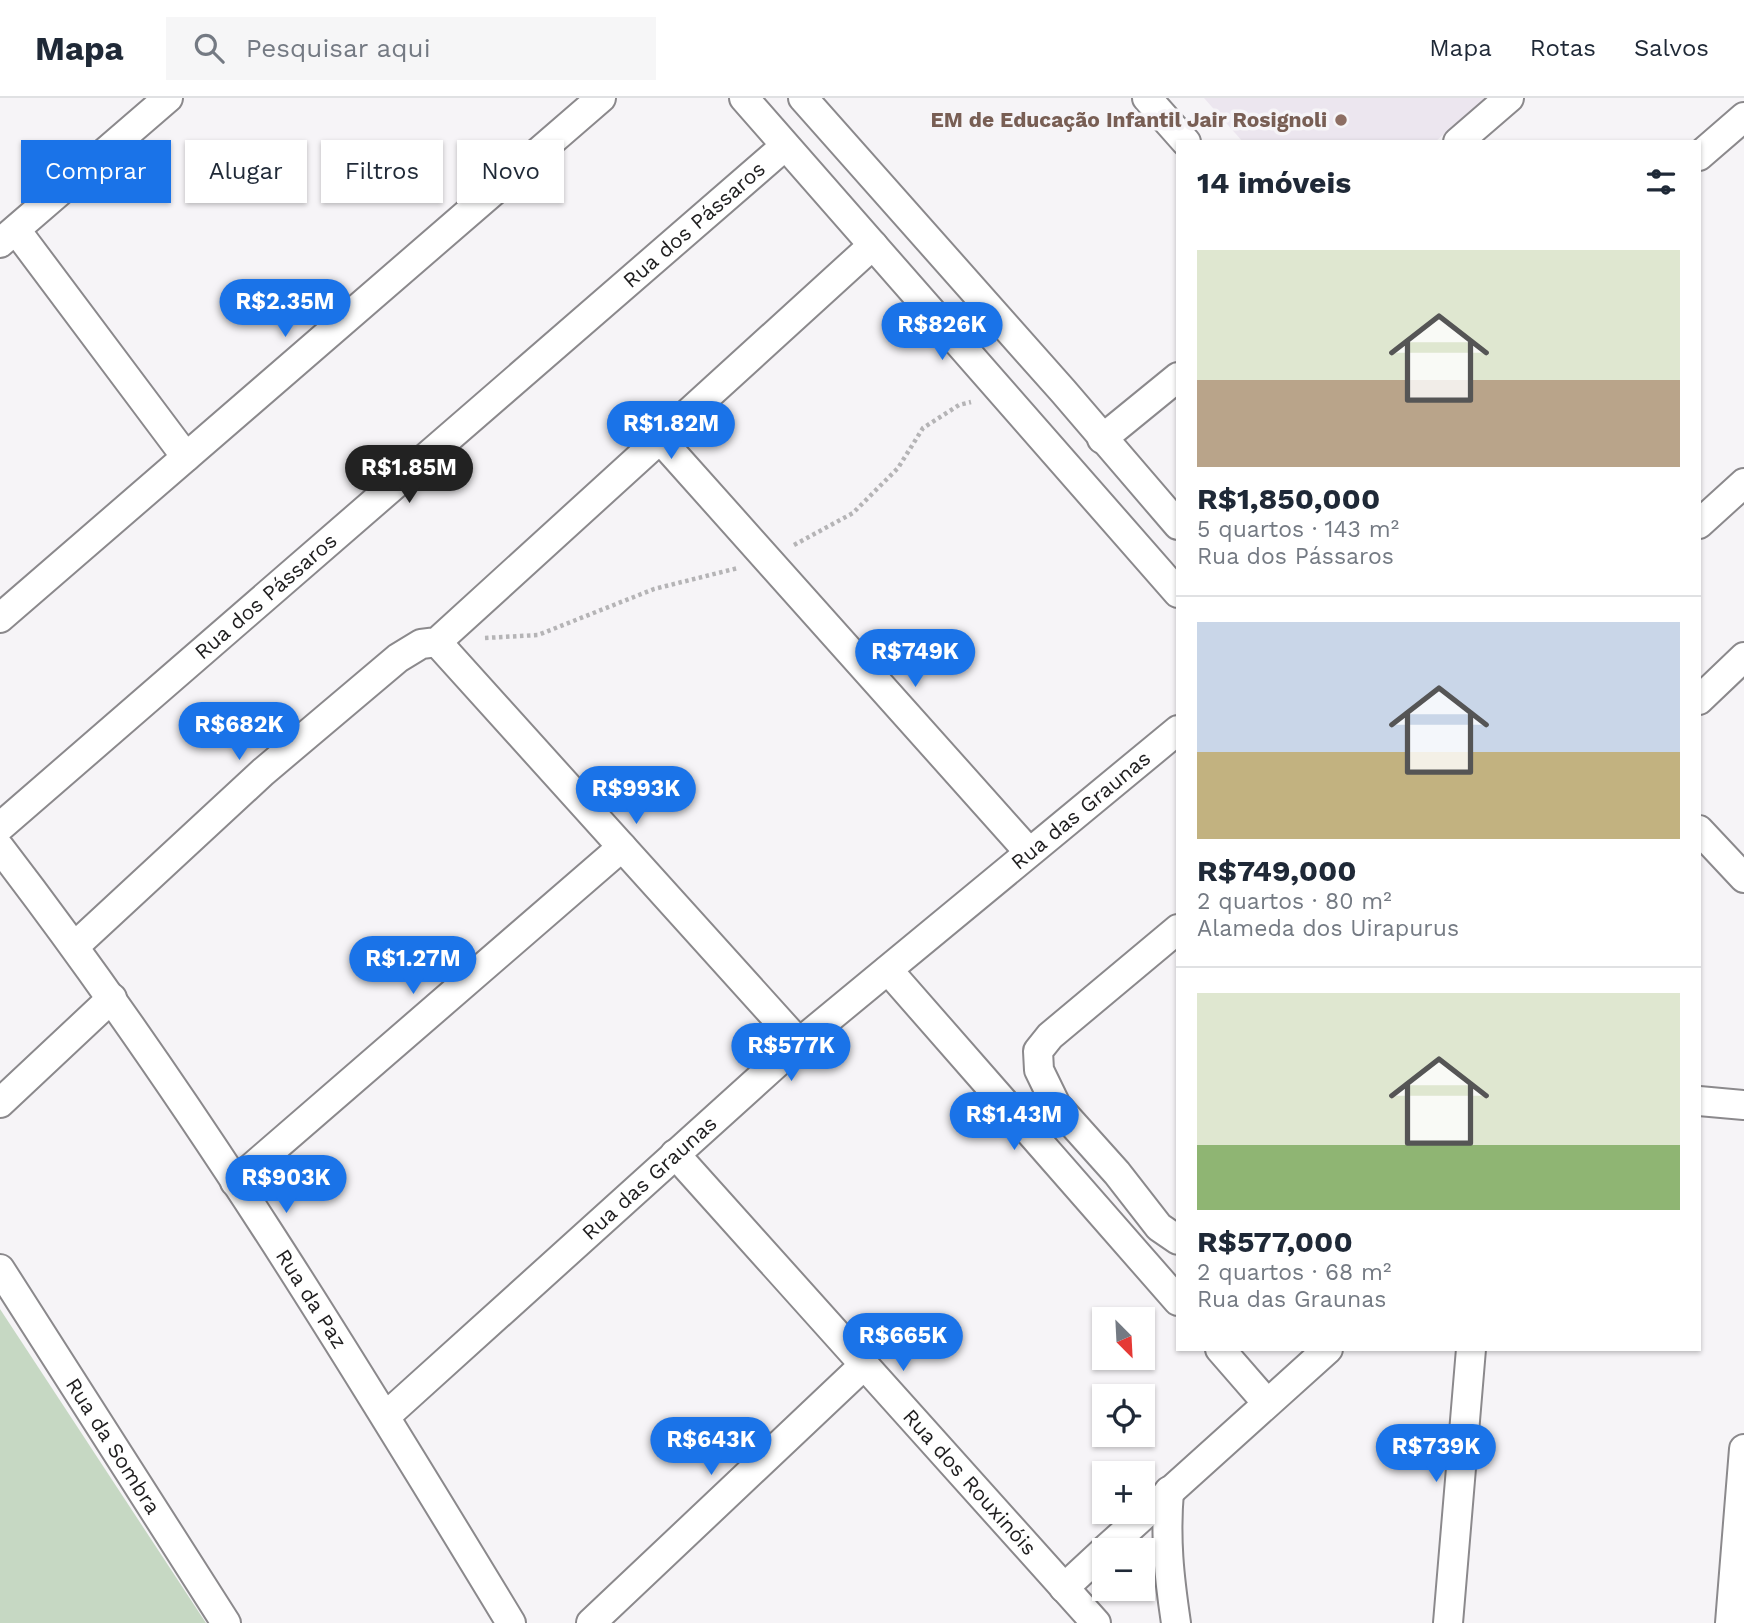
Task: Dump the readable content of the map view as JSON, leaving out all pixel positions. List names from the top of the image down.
{
  "streets": {
    "street": [
      "Rua dos Pássaros",
      "Rua das Graunas",
      "Rua da Paz",
      "Rua da Sombra",
      "Rua dos Rouxinóis"
    ]
  },
  "crossings": [
    ["Rua das Graunas", "Rua da Paz"],
    ["Rua das Graunas", "Rua dos Rouxinóis"]
  ],
  "places": ["EM de Educação Infantil Jair Rosignoli"],
  "north": "bottom right",
  "page": {
    "header": "Mapa",
    "search": "Pesquisar aqui",
    "nav": ["Mapa", "Rotas", "Salvos"],
    "chip": [
      "Comprar",
      "Alugar",
      "Filtros",
      "Novo"
    ],
    "heading": "14 imóveis",
    "list": [
      {
        "name": "R$1,850,000",
        "note": "5 quartos · 143 m² · Rua dos Pássaros"
      },
      {
        "name": "R$749,000",
        "note": "2 quartos · 80 m² · Alameda dos Uirapurus"
      },
      {
        "name": "R$577,000",
        "note": "2 quartos · 68 m² · Rua das Graunas"
      }
    ],
    "price": [
      "R$2.35M",
      "R$826K",
      "R$1.82M",
      "R$1.85M",
      "R$749K",
      "R$682K",
      "R$993K",
      "R$1.27M",
      "R$577K",
      "R$1.43M",
      "R$903K",
      "R$665K",
      "R$643K",
      "R$739K"
    ],
    "map_buttons": ["+", "−"]
  }
}
